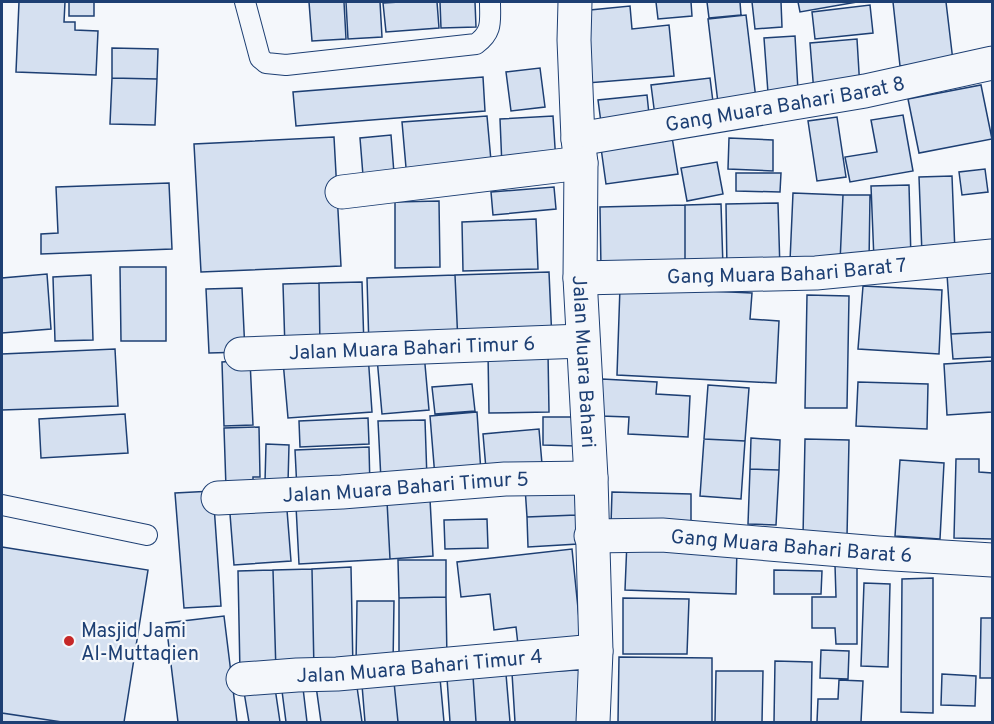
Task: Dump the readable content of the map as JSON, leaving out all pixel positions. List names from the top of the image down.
{
  "streets": {
    "street": [
      "Gang Muara Bahari Barat 8",
      "Gang Muara Bahari Barat 7",
      "Jalan Muara Bahari Timur 6",
      "Jalan Muara Bahari",
      "Jalan Muara Bahari Timur 5",
      "Gang Muara Bahari Barat 6",
      "Jalan Muara Bahari Timur 4"
    ]
  },
  "crossings": [
    ["Gang Muara Bahari Barat 8", "Jalan Muara Bahari"],
    ["Gang Muara Bahari Barat 7", "Jalan Muara Bahari"],
    ["Jalan Muara Bahari Timur 6", "Jalan Muara Bahari"],
    ["Jalan Muara Bahari", "Jalan Muara Bahari Timur 5"],
    ["Jalan Muara Bahari", "Gang Muara Bahari Barat 6"],
    ["Jalan Muara Bahari", "Jalan Muara Bahari Timur 4"]
  ],
  "places": ["Masjid Jami Al-Muttaqien"]
}
